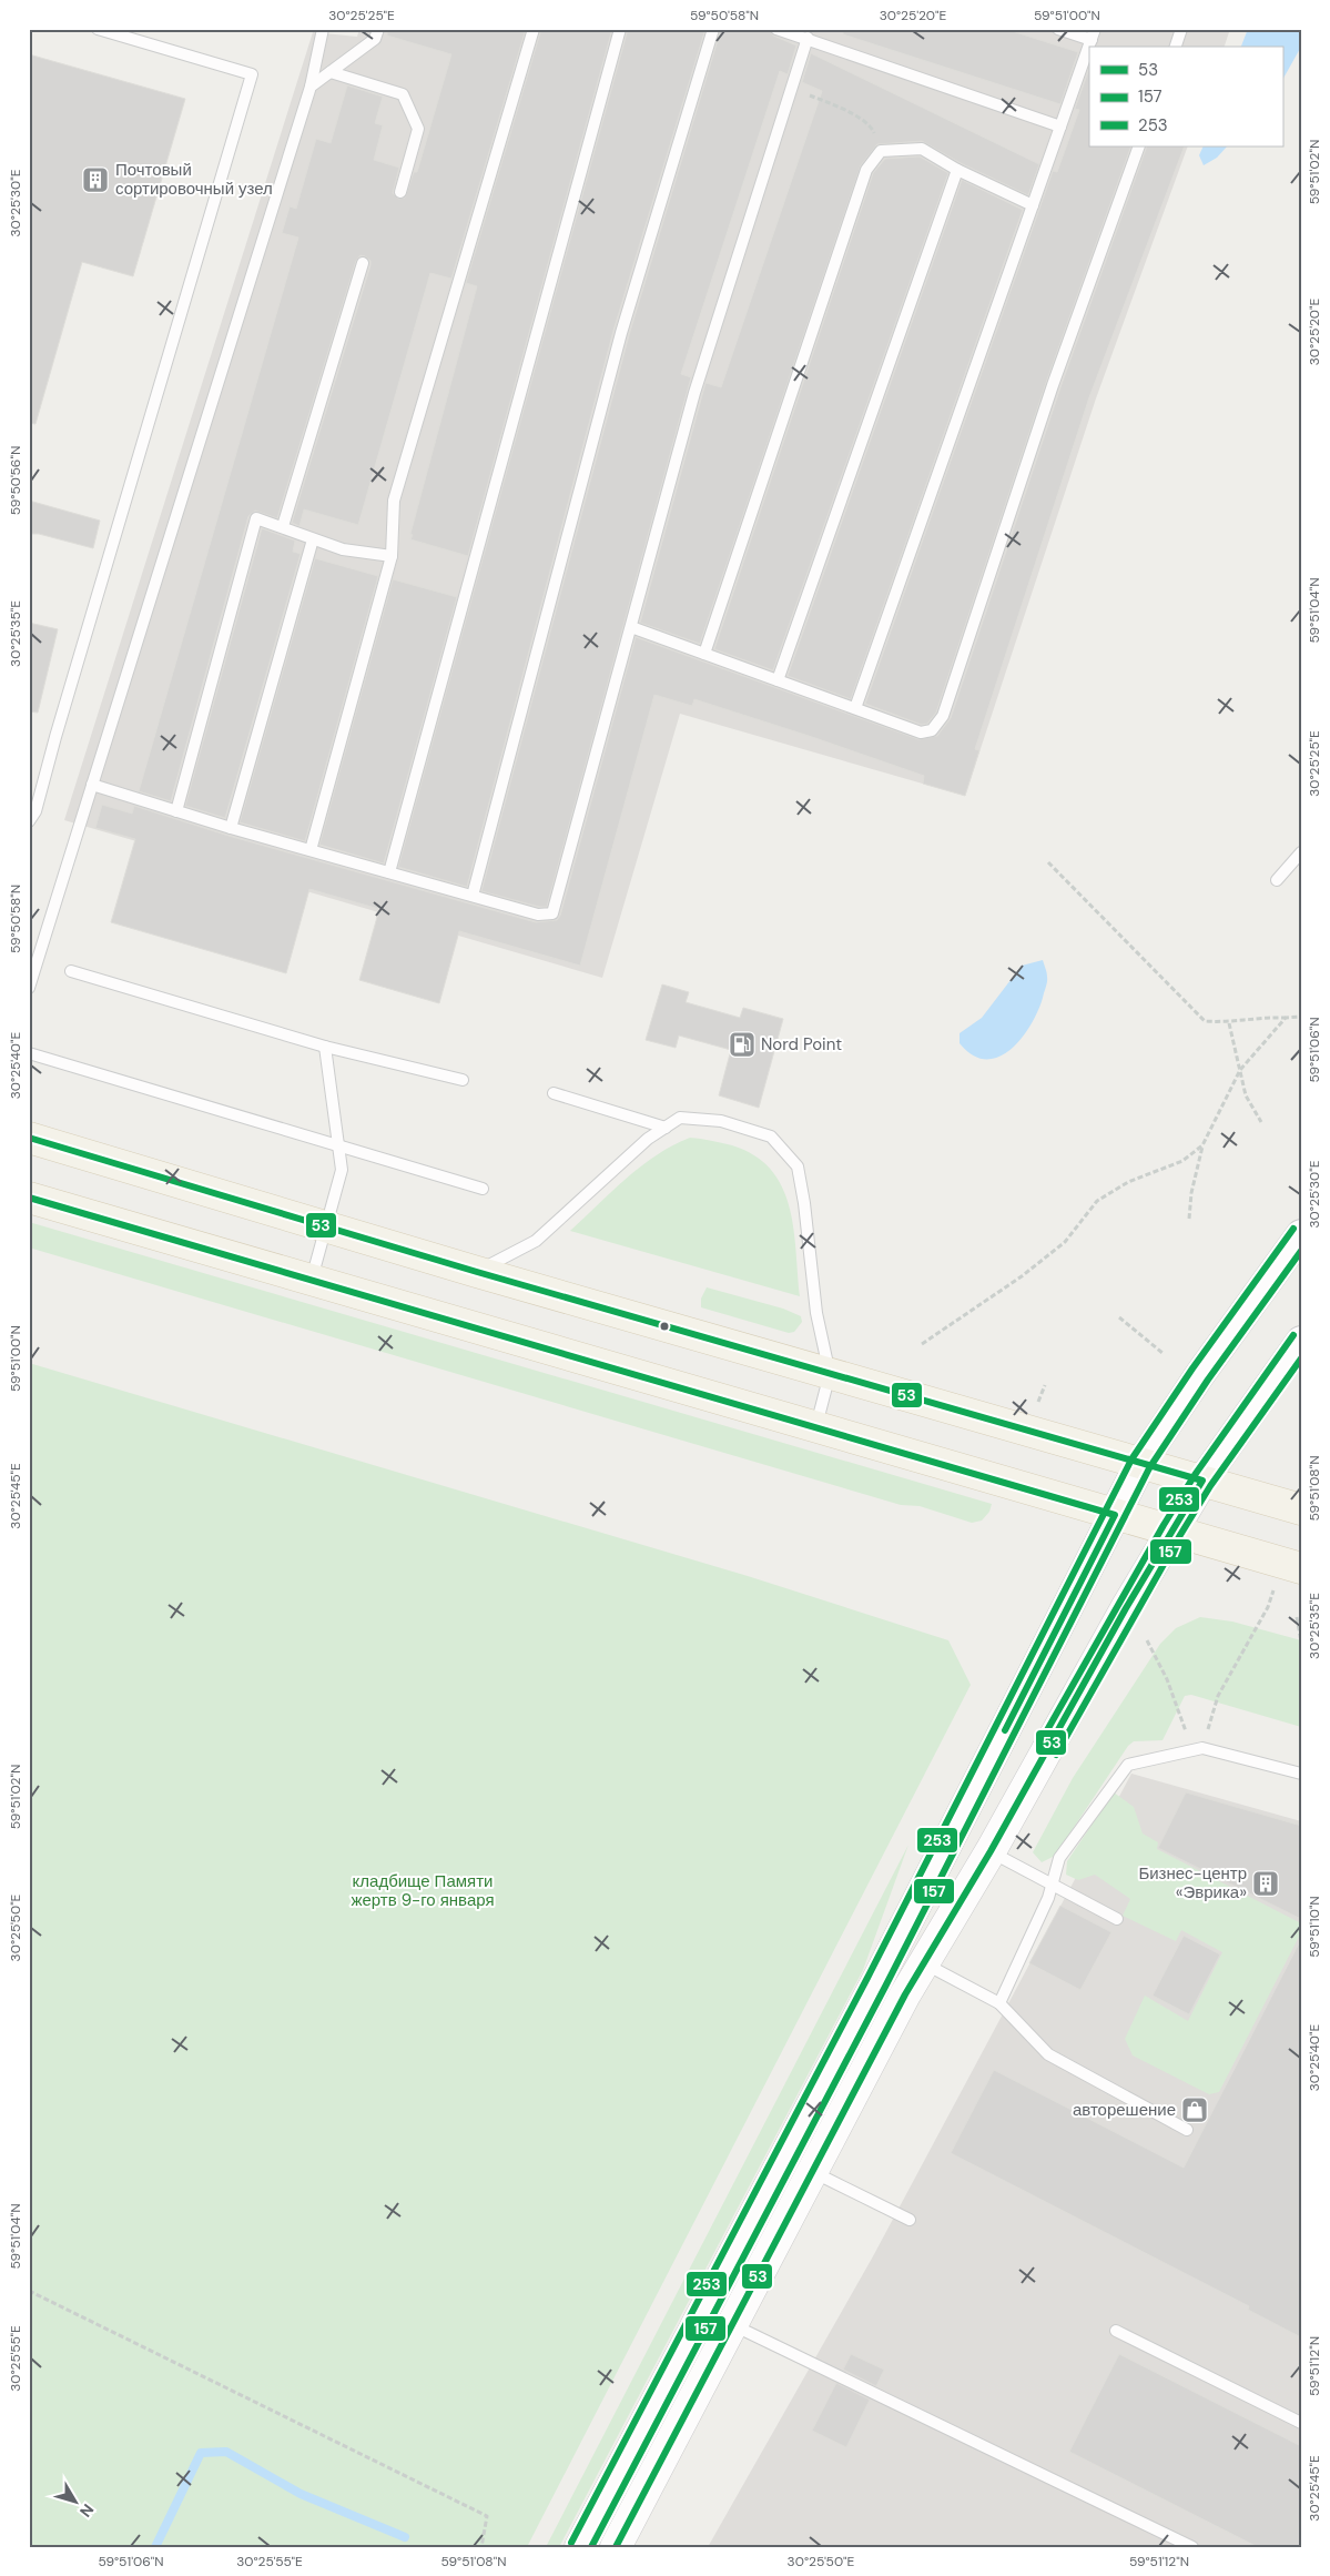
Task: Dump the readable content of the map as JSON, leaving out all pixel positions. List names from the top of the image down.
{
  "parks": ["кладбище Памяти жертв 9-го января"],
  "places": {
    "building": ["Почтовый сортировочный узел", "Бизнес-центр «Эврика»"],
    "fuel station": ["Nord Point"],
    "shop": ["авторешение"]
  },
  "lines": ["transit line 53", "transit line 253", "transit line 157"],
  "legend": ["53", "157", "253"],
  "north": "bottom right",
  "coordinates": [
    "30°25'25\"E",
    "59°50'58\"N",
    "30°25'20\"E",
    "59°51'00\"N",
    "59°51'02\"N",
    "30°25'30\"E",
    "59°50'56\"N",
    "59°51'04\"N",
    "30°25'35\"E",
    "59°51'06\"N",
    "30°25'40\"E",
    "59°51'08\"N",
    "30°25'45\"E",
    "59°51'10\"N",
    "30°25'50\"E",
    "30°25'55\"E",
    "59°51'12\"N"
  ]
}
